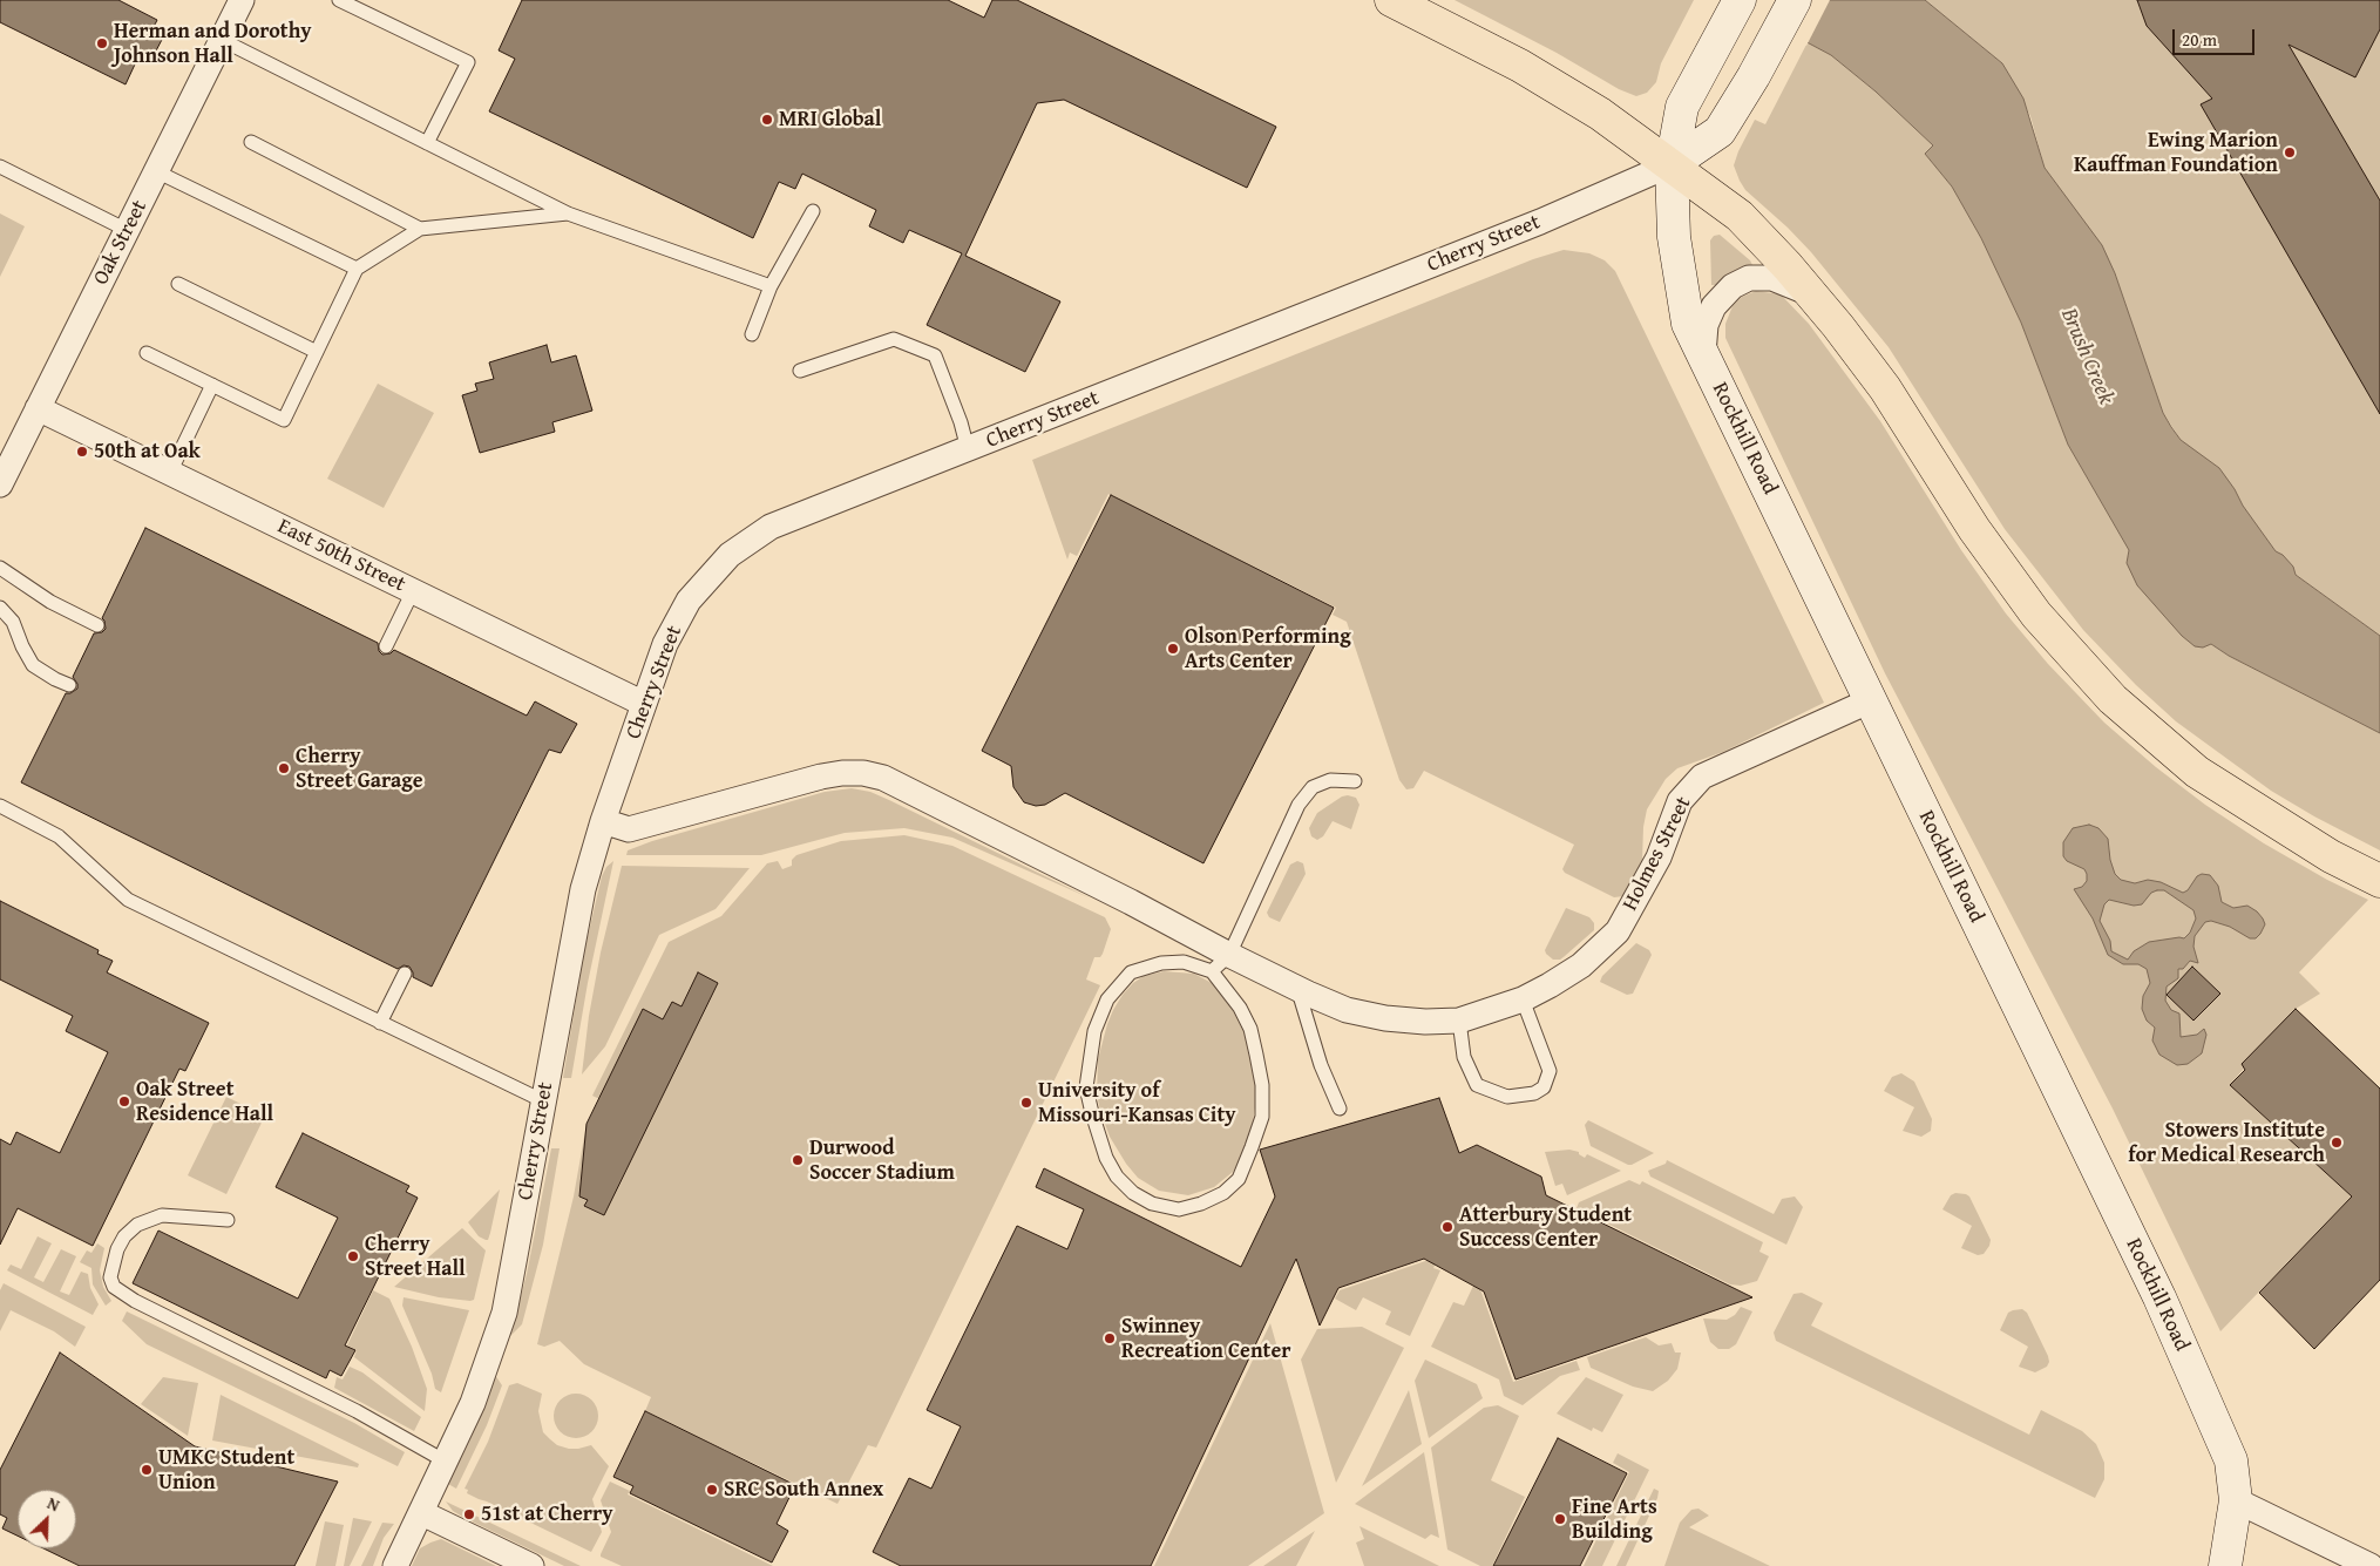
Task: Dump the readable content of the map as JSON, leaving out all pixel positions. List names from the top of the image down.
{
  "streets": {
    "main road": ["Rockhill Road"],
    "street": [
      "Oak Street",
      "Cherry Street",
      "East 50th Street",
      "Holmes Street"
    ]
  },
  "crossings": [
    ["Oak Street", "East 50th Street"],
    ["Cherry Street", "Rockhill Road"],
    ["Cherry Street", "East 50th Street"],
    ["Rockhill Road", "Holmes Street"]
  ],
  "water": ["Brush Creek"],
  "places": [
    "Herman and Dorothy Johnson Hall",
    "MRI Global",
    "Ewing Marion Kauffman Foundation",
    "50th at Oak",
    "Olson Performing Arts Center",
    "Cherry Street Garage",
    "Oak Street Residence Hall",
    "University of Missouri-Kansas City",
    "Stowers Institute for Medical Research",
    "Durwood Soccer Stadium",
    "Atterbury Student Success Center",
    "Cherry Street Hall",
    "Swinney Recreation Center",
    "UMKC Student Union",
    "SRC South Annex",
    "51st at Cherry",
    "Fine Arts Building"
  ],
  "scale_bar": "20 m",
  "north": "top right"
}
